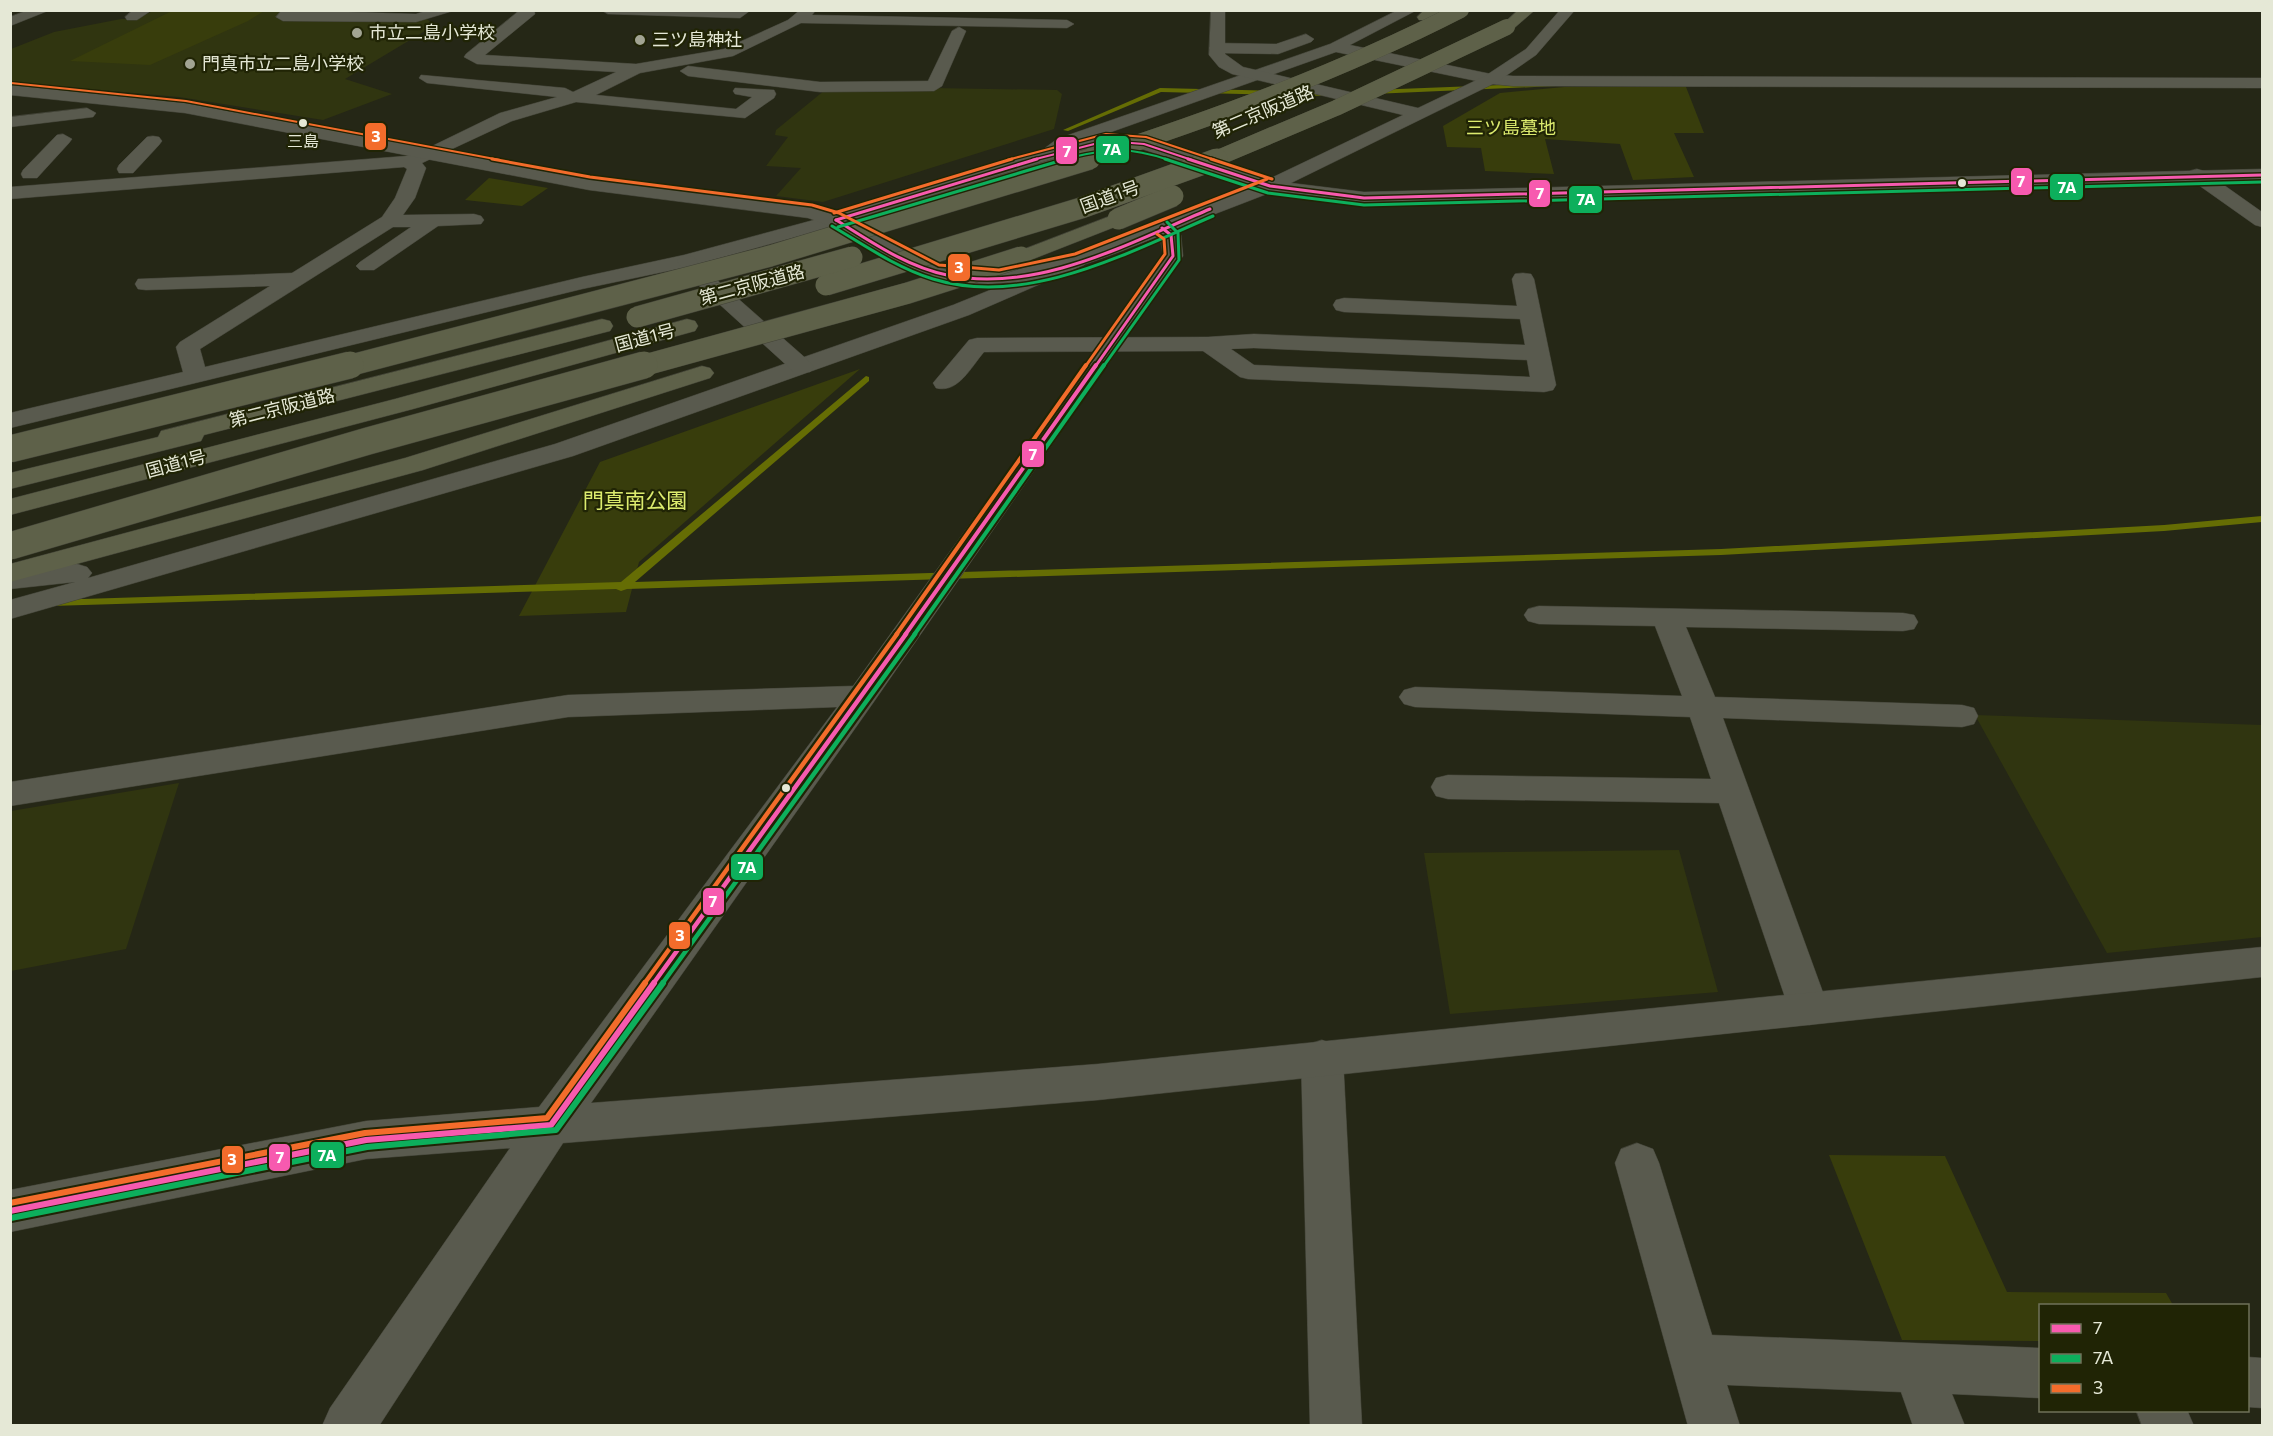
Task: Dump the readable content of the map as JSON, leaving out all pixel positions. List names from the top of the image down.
{
  "streets": {
    "highway": ["第二京阪道路", "国道1号"]
  },
  "crossings": [
    ["第二京阪道路", "国道1号"]
  ],
  "parks": ["三ツ島墓地", "門真南公園"],
  "places": [
    "市立二島小学校",
    "三ツ島神社",
    "門真市立二島小学校",
    "三島"
  ],
  "lines": ["transit line 3", "transit line 7", "transit line 7A"],
  "legend": ["7", "7A", "3"]
}
